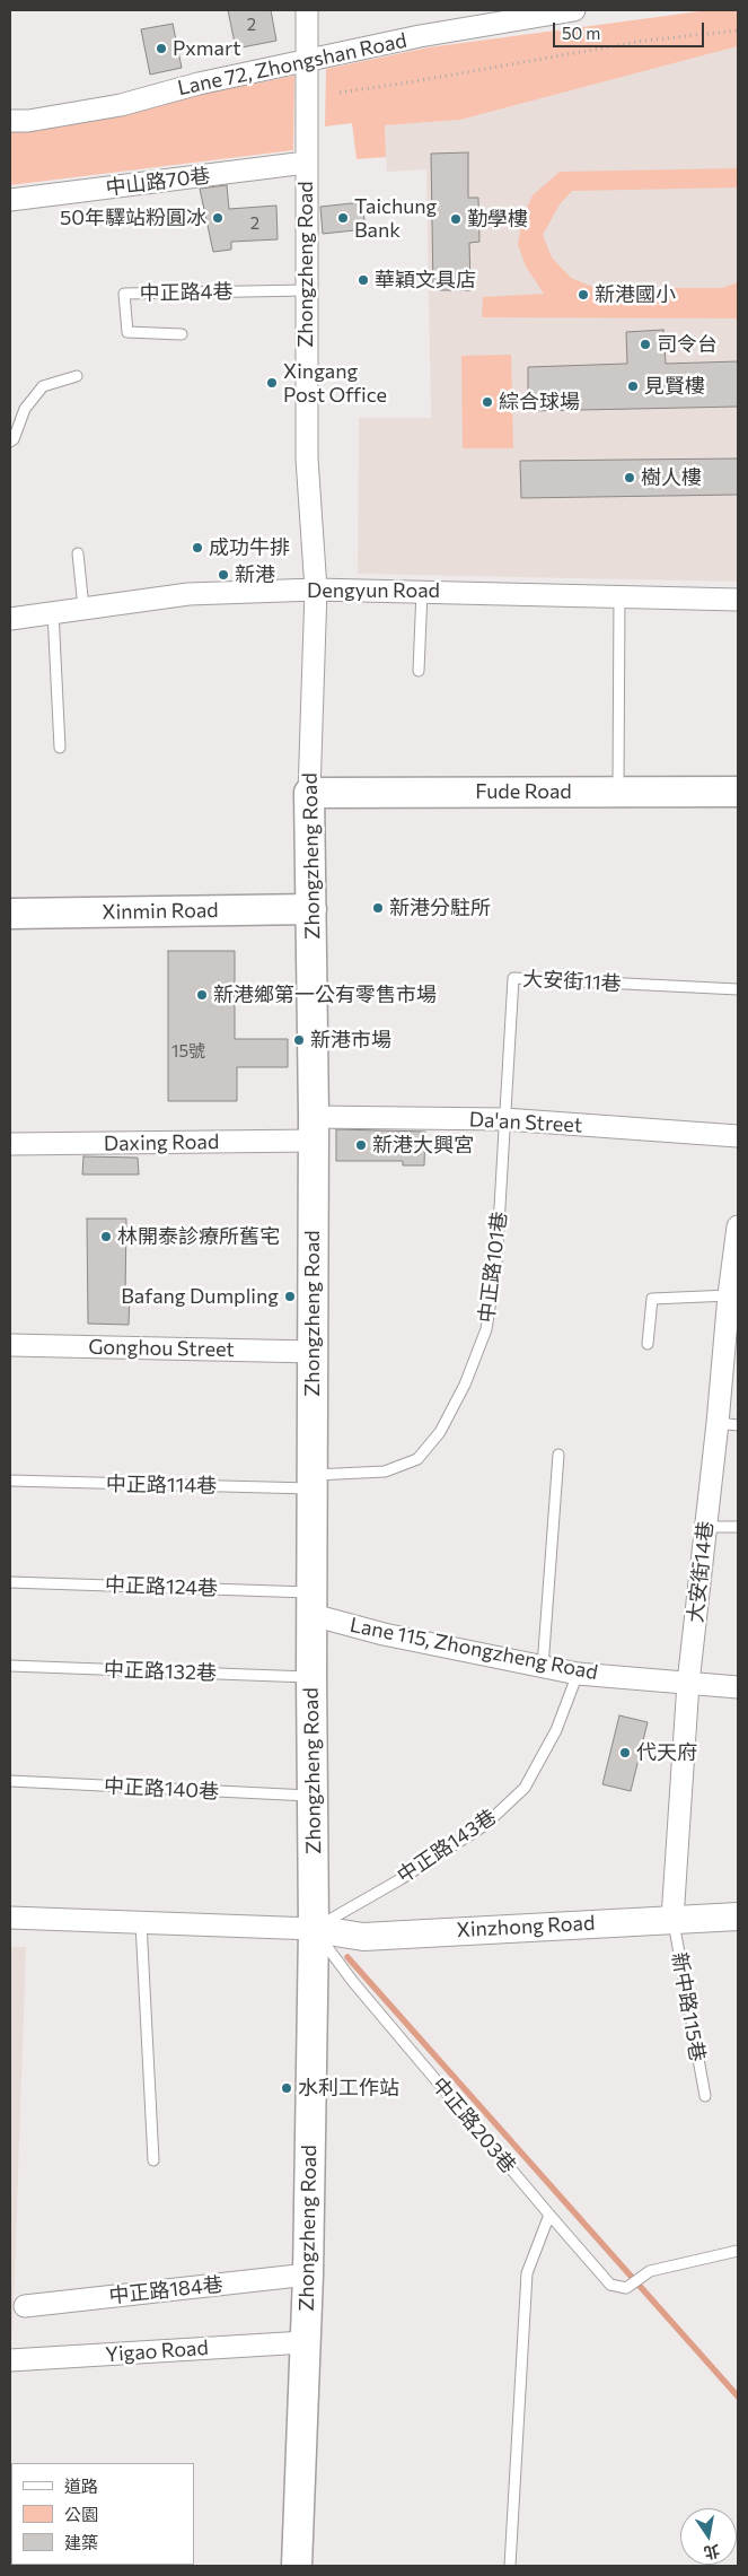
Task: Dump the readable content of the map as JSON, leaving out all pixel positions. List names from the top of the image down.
{
  "streets": {
    "main road": ["Zhongzheng Road", "Fude Road", "Xinmin Road"],
    "street": [
      "Lane 72, Zhongshan Road",
      "中山路70巷",
      "Dengyun Road",
      "Da'an Street",
      "Daxing Road",
      "Gonghou Street",
      "大安街14巷",
      "Lane 115, Zhongzheng Road",
      "Xinzhong Road",
      "中正路184巷",
      "Yigao Road"
    ],
    "lane": [
      "中正路4巷",
      "大安街11巷",
      "中正路101巷",
      "中正路114巷",
      "中正路124巷",
      "中正路132巷",
      "中正路140巷",
      "中正路143巷",
      "新中路115巷",
      "中正路203巷"
    ]
  },
  "crossings": [
    ["Lane 72, Zhongshan Road", "Zhongzheng Road"],
    ["中山路70巷", "Zhongzheng Road"],
    ["Zhongzheng Road", "中正路4巷"],
    ["Zhongzheng Road", "Dengyun Road"],
    ["Zhongzheng Road", "Fude Road"],
    ["Zhongzheng Road", "Xinmin Road"],
    ["Zhongzheng Road", "Da'an Street"],
    ["Zhongzheng Road", "Daxing Road"],
    ["Zhongzheng Road", "中正路101巷"],
    ["Zhongzheng Road", "Gonghou Street"],
    ["Zhongzheng Road", "中正路114巷"],
    ["Zhongzheng Road", "中正路124巷"],
    ["Zhongzheng Road", "Lane 115, Zhongzheng Road"],
    ["Zhongzheng Road", "中正路132巷"],
    ["Zhongzheng Road", "中正路140巷"],
    ["Zhongzheng Road", "中正路143巷"],
    ["Zhongzheng Road", "Xinzhong Road"],
    ["Zhongzheng Road", "中正路203巷"],
    ["Zhongzheng Road", "中正路184巷"],
    ["Zhongzheng Road", "Yigao Road"],
    ["大安街11巷", "Da'an Street"],
    ["大安街11巷", "中正路101巷"],
    ["Da'an Street", "Daxing Road"],
    ["Da'an Street", "中正路101巷"],
    ["中正路101巷", "中正路114巷"],
    ["大安街14巷", "Lane 115, Zhongzheng Road"],
    ["大安街14巷", "Xinzhong Road"],
    ["大安街14巷", "新中路115巷"],
    ["中正路124巷", "Lane 115, Zhongzheng Road"],
    ["Lane 115, Zhongzheng Road", "中正路143巷"],
    ["中正路143巷", "Xinzhong Road"],
    ["中正路143巷", "中正路203巷"],
    ["Xinzhong Road", "新中路115巷"],
    ["Xinzhong Road", "中正路203巷"]
  ],
  "places": [
    "Pxmart",
    "50年驛站粉圓冰",
    "Taichung Bank",
    "勤學樓",
    "華穎文具店",
    "新港國小",
    "司令台",
    "Xingang Post Office",
    "見賢樓",
    "綜合球場",
    "樹人樓",
    "成功牛排",
    "新港",
    "新港分駐所",
    "新港鄉第一公有零售市場",
    "新港市場",
    "新港大興宮",
    "林開泰診療所舊宅",
    "Bafang Dumpling",
    "代天府",
    "水利工作站"
  ],
  "house_numbers": ["2", "2", "15號"],
  "legend": ["道路", "公園", "建築"],
  "scale_bar": "50 m",
  "north": "bottom"
}
